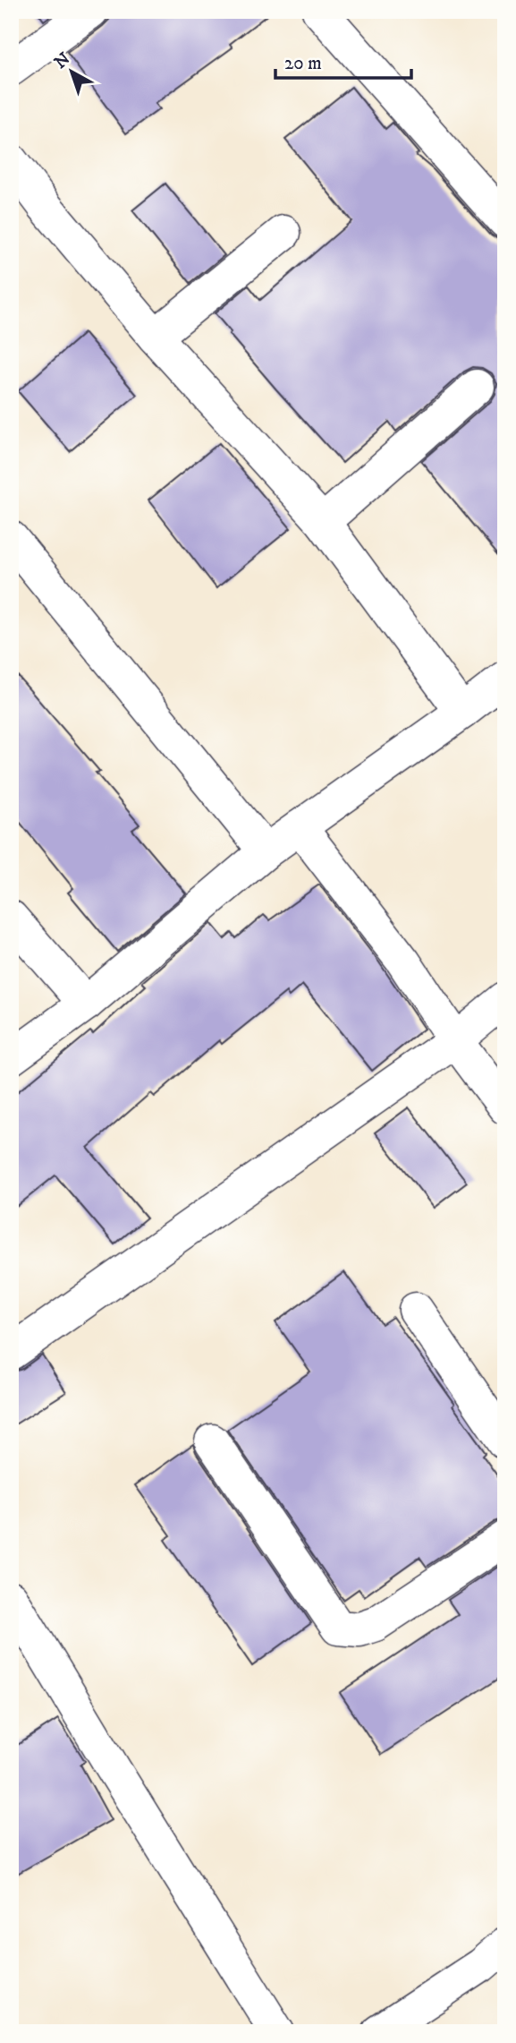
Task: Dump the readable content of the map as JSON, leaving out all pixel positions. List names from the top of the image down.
{
  "scale_bar": "20 m",
  "north": "top left"
}
